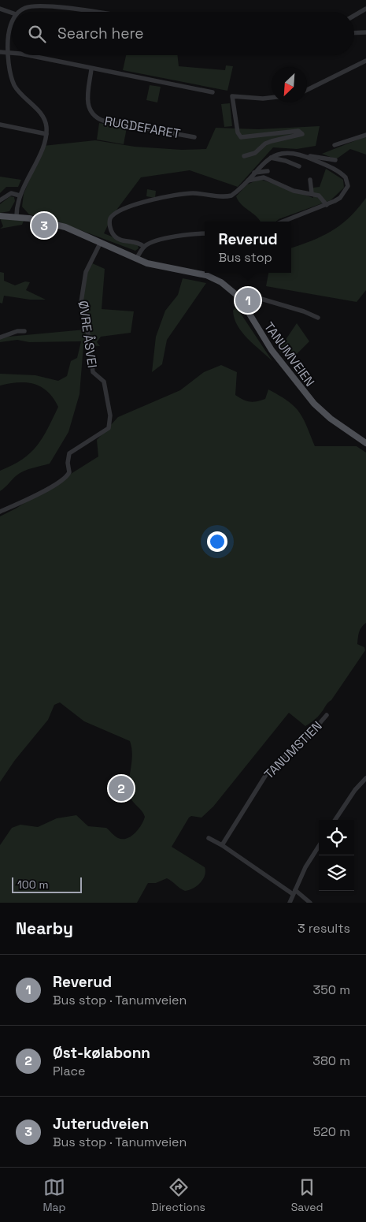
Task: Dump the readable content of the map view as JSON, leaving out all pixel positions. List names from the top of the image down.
{
  "streets": {
    "main road": ["TANUMVEIEN"],
    "street": ["RUGDEFARET", "ØVRE ÅSVEI", "TANUMSTIEN"]
  },
  "crossings": [
    ["ØVRE ÅSVEI", "TANUMVEIEN"]
  ],
  "scale_bar": "100 m",
  "north": "bottom left",
  "page": {
    "search": "Search here",
    "pins": ["3", "1", "2"],
    "popup": ["Reverud", "Bus stop"],
    "scale": "100 m",
    "heading": ["Nearby", "3 results"],
    "list": [
      {
        "mark": "1",
        "name": "Reverud",
        "note": "Bus stop · Tanumveien",
        "value": "350 m"
      },
      {
        "mark": "2",
        "name": "Øst-kølabonn",
        "note": "Place",
        "value": "380 m"
      },
      {
        "mark": "3",
        "name": "Juterudveien",
        "note": "Bus stop · Tanumveien",
        "value": "520 m"
      }
    ],
    "nav": ["Map", "Directions", "Saved"]
  }
}
